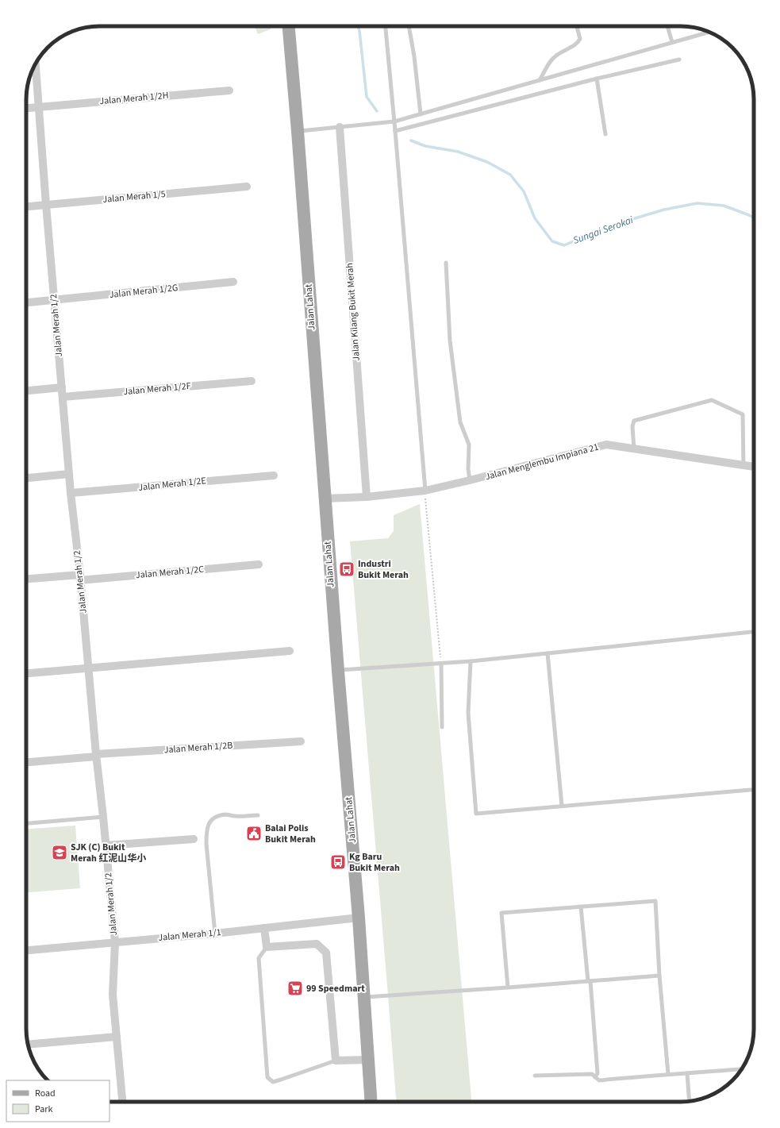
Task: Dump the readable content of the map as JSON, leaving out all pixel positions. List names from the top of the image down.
{
  "streets": {
    "main road": ["Jalan Lahat"],
    "street": [
      "Jalan Merah 1/2H",
      "Jalan Merah 1/5",
      "Jalan Merah 1/2G",
      "Jalan Kilang Bukit Merah",
      "Jalan Merah 1/2",
      "Jalan Merah 1/2F",
      "Jalan Menglembu Impiana 21",
      "Jalan Merah 1/2E",
      "Jalan Merah 1/2C",
      "Jalan Merah 1/2B",
      "Jalan Merah 1/1"
    ]
  },
  "crossings": [
    ["Jalan Merah 1/2H", "Jalan Merah 1/2"],
    ["Jalan Merah 1/5", "Jalan Merah 1/2"],
    ["Jalan Merah 1/2G", "Jalan Merah 1/2"],
    ["Jalan Lahat", "Jalan Menglembu Impiana 21"],
    ["Jalan Lahat", "Jalan Merah 1/1"],
    ["Jalan Kilang Bukit Merah", "Jalan Menglembu Impiana 21"],
    ["Jalan Merah 1/2", "Jalan Merah 1/2F"],
    ["Jalan Merah 1/2", "Jalan Merah 1/2E"],
    ["Jalan Merah 1/2", "Jalan Merah 1/2C"],
    ["Jalan Merah 1/2", "Jalan Merah 1/2B"],
    ["Jalan Merah 1/2", "Jalan Merah 1/1"]
  ],
  "water": ["Sungai Serokai"],
  "places": {
    "bus stop": ["Industri Bukit Merah", "Kg Baru Bukit Merah"],
    "public building": ["Balai Polis Bukit Merah"],
    "school or university": ["SJK (C) Bukit Merah 红泥山华小"],
    "supermarket": ["99 Speedmart"]
  },
  "legend": ["Road", "Park"]
}
